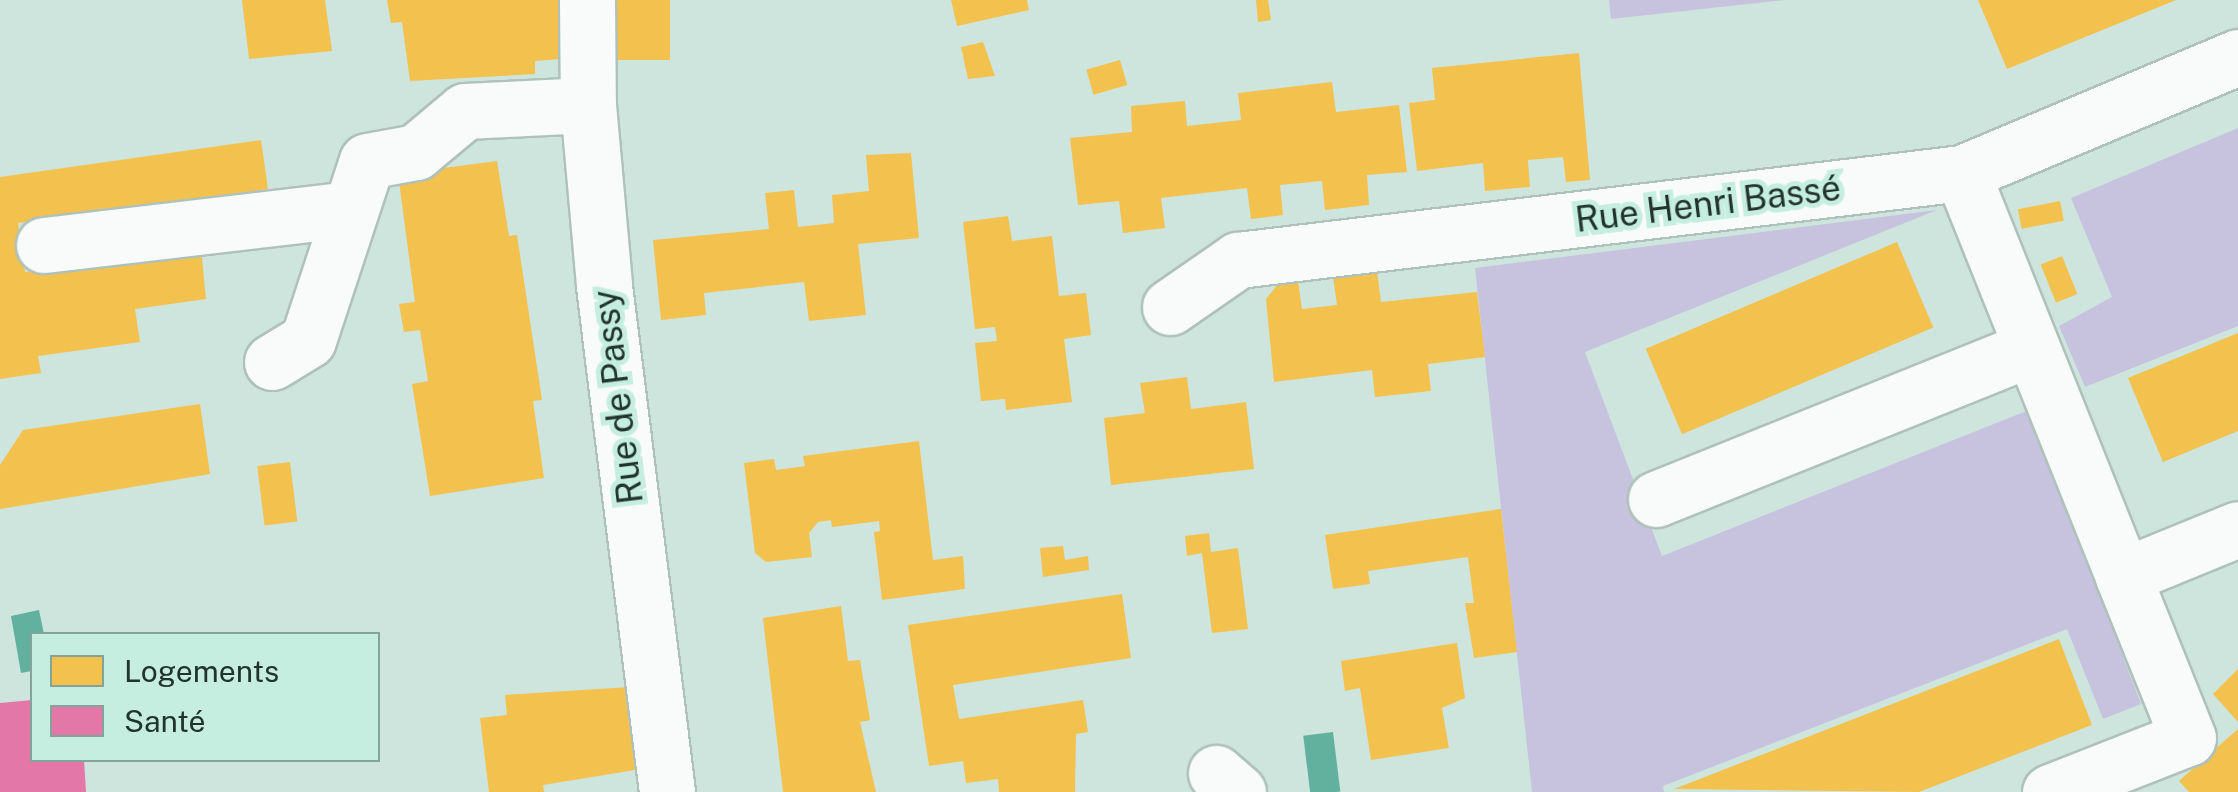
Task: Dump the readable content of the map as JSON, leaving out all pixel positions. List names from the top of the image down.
{
  "streets": {
    "street": ["Rue Henri Bassé", "Rue de Passy"]
  },
  "legend": ["Logements", "Santé"]
}
